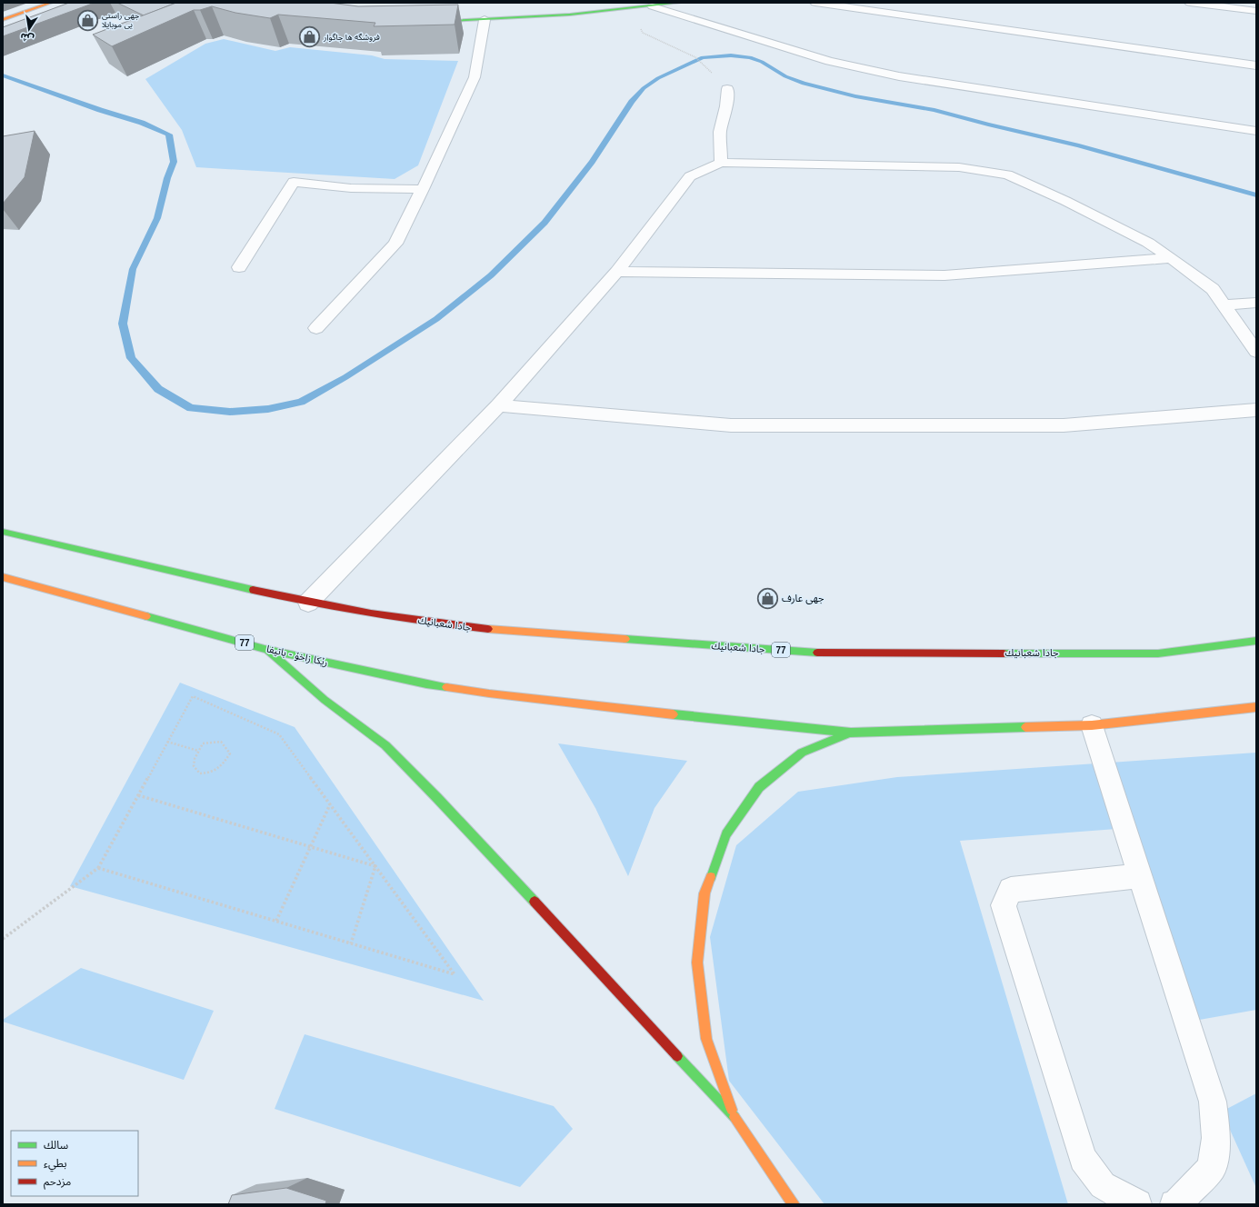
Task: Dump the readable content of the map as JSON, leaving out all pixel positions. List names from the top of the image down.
{
  "streets": {
    "main road": ["جادا شعبانيك", "77", "رێکا زاخۆ - باتیفا"]
  },
  "crossings": [
    ["جادا شعبانيك", "77"],
    ["77", "رێکا زاخۆ - باتیفا"]
  ],
  "places": {
    "shop": ["جهى راستى يى موبايلا", "فروشگه ها جاگوار", "جهى عارف"]
  },
  "legend": ["سالك", "بطيء", "مزدحم"],
  "north": "bottom"
}
